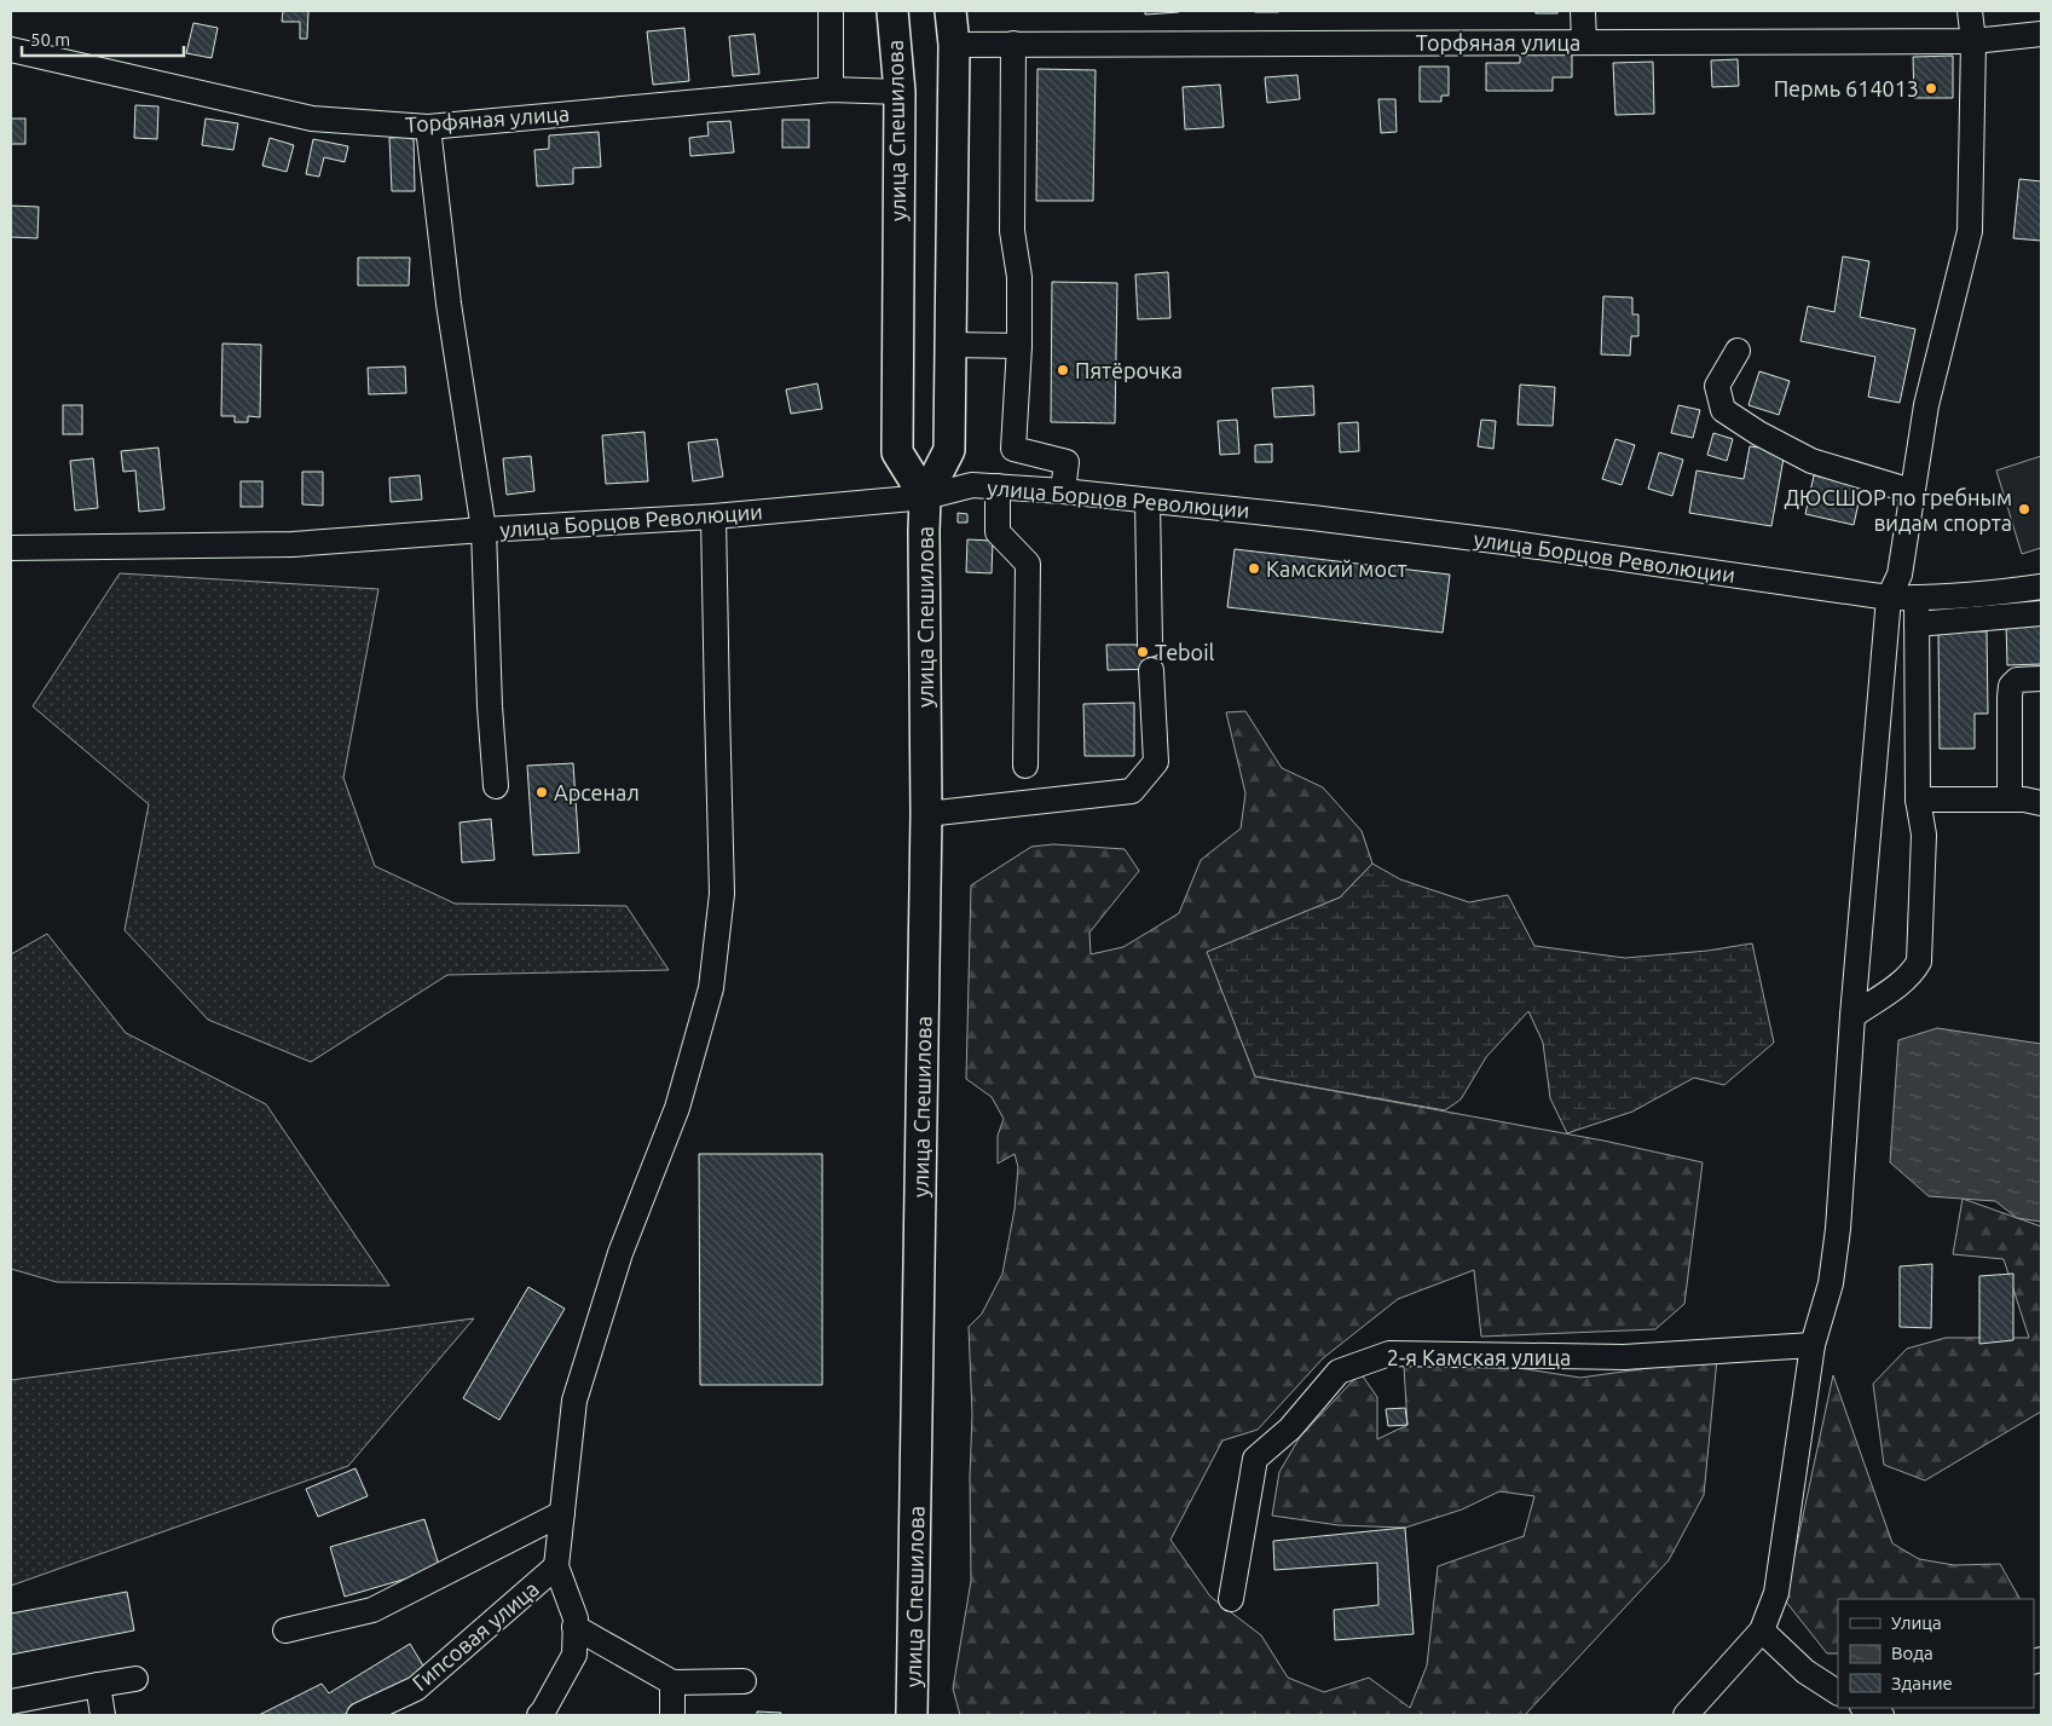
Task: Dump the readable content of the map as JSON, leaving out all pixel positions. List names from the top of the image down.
{
  "streets": {
    "main road": ["улица Спешилова"],
    "street": [
      "Торфяная улица",
      "улица Борцов Революции",
      "2-я Камская улица",
      "Гипсовая улица"
    ]
  },
  "crossings": [
    ["Торфяная улица", "улица Спешилова"],
    ["улица Спешилова", "улица Борцов Революции"]
  ],
  "places": [
    "Пермь 614013",
    "Пятёрочка",
    "ДЮСШОР по гребным видам спорта",
    "Камский мост",
    "Teboil",
    "Арсенал"
  ],
  "legend": ["Улица", "Вода", "Здание"],
  "scale_bar": "50 m"
}
